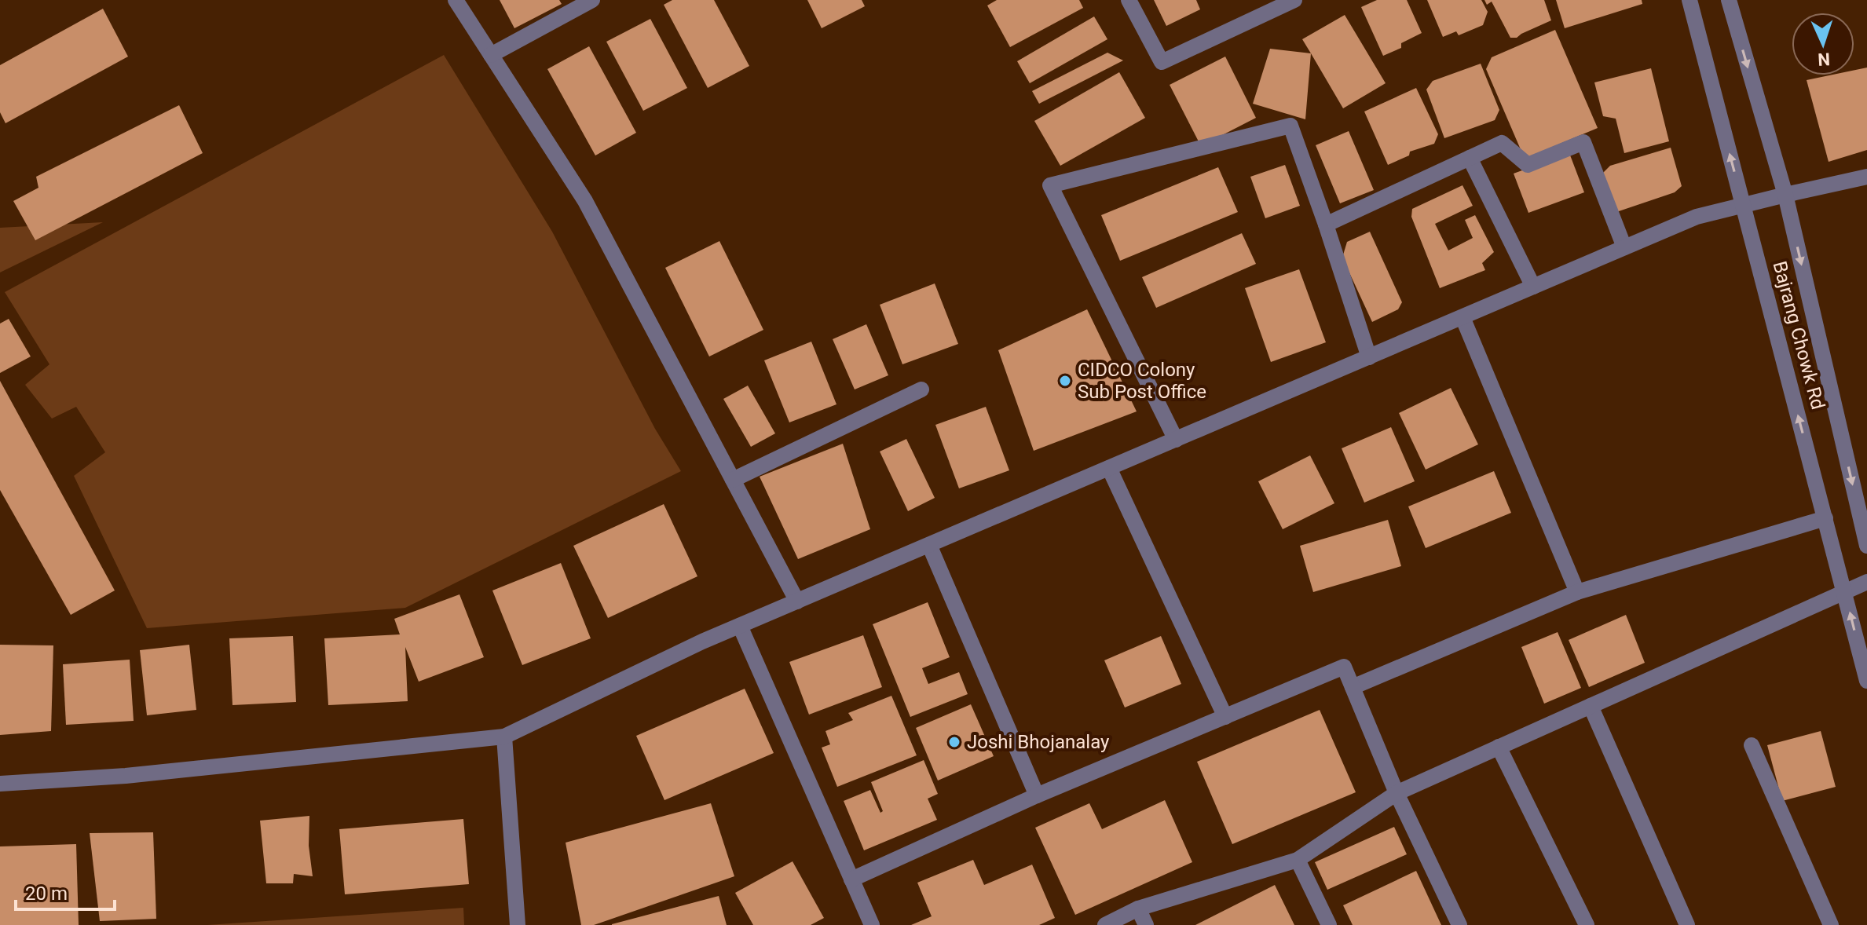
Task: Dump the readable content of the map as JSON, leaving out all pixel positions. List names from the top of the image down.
{
  "streets": {
    "street": ["Bajrang Chowk Rd"]
  },
  "places": ["CIDCO Colony Sub Post Office", "Joshi Bhojanalay"],
  "scale_bar": "20 m",
  "north": "bottom"
}
